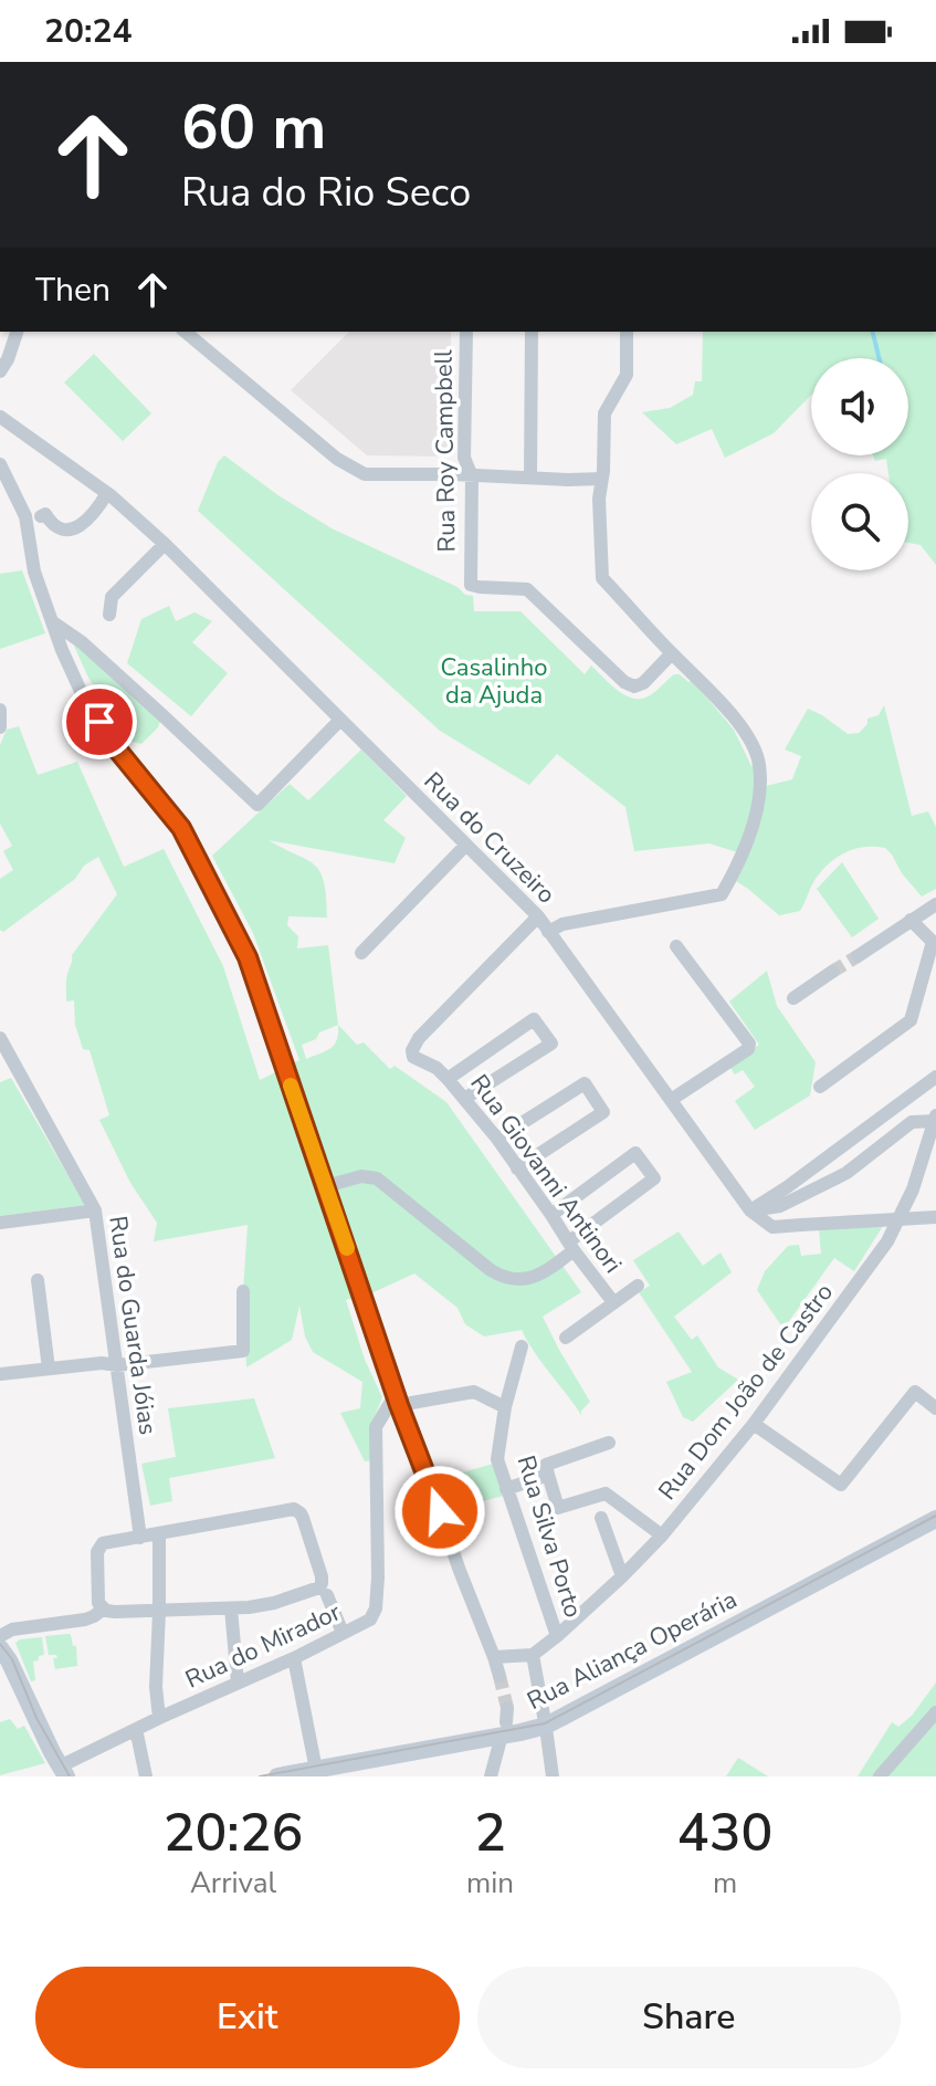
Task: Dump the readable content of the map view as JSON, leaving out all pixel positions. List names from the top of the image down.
{
  "streets": {
    "street": [
      "Rua Roy Campbell",
      "Rua do Cruzeiro",
      "Rua Giovanni Antinori",
      "Rua do Guarda Jóias",
      "Rua Dom João de Castro",
      "Rua Silva Porto",
      "Rua do Mirador",
      "Rua Aliança Operária"
    ]
  },
  "crossings": [
    ["Rua do Cruzeiro", "Rua Giovanni Antinori"],
    ["Rua Dom João de Castro", "Rua Silva Porto"]
  ],
  "parks": ["Casalinho da Ajuda"],
  "page": {
    "status": "20:24",
    "turn": ["60 m", "Rua do Rio Seco"],
    "then": "Then",
    "eta": [
      "20:26",
      "Arrival",
      "2",
      "min",
      "430",
      "m"
    ],
    "buttons": ["Exit", "Share"]
  }
}
